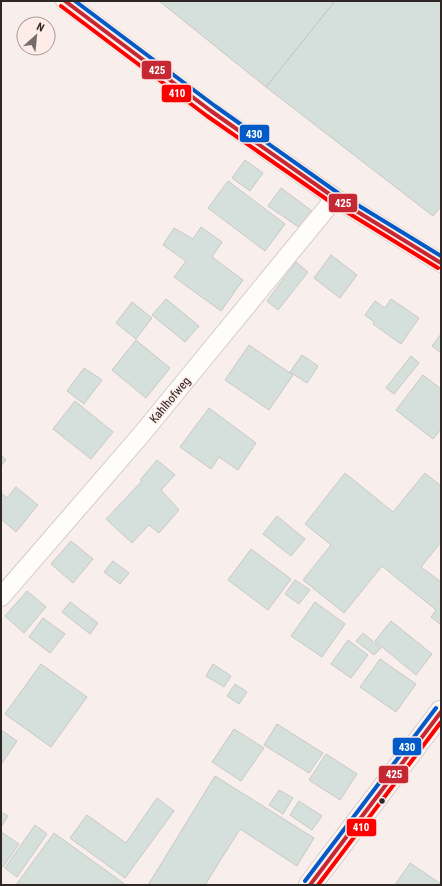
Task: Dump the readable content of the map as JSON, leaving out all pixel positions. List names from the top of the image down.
{
  "streets": {
    "street": ["Kahlhofweg"]
  },
  "lines": ["transit line 425", "transit line 430", "transit line 410"],
  "north": "top right"
}
